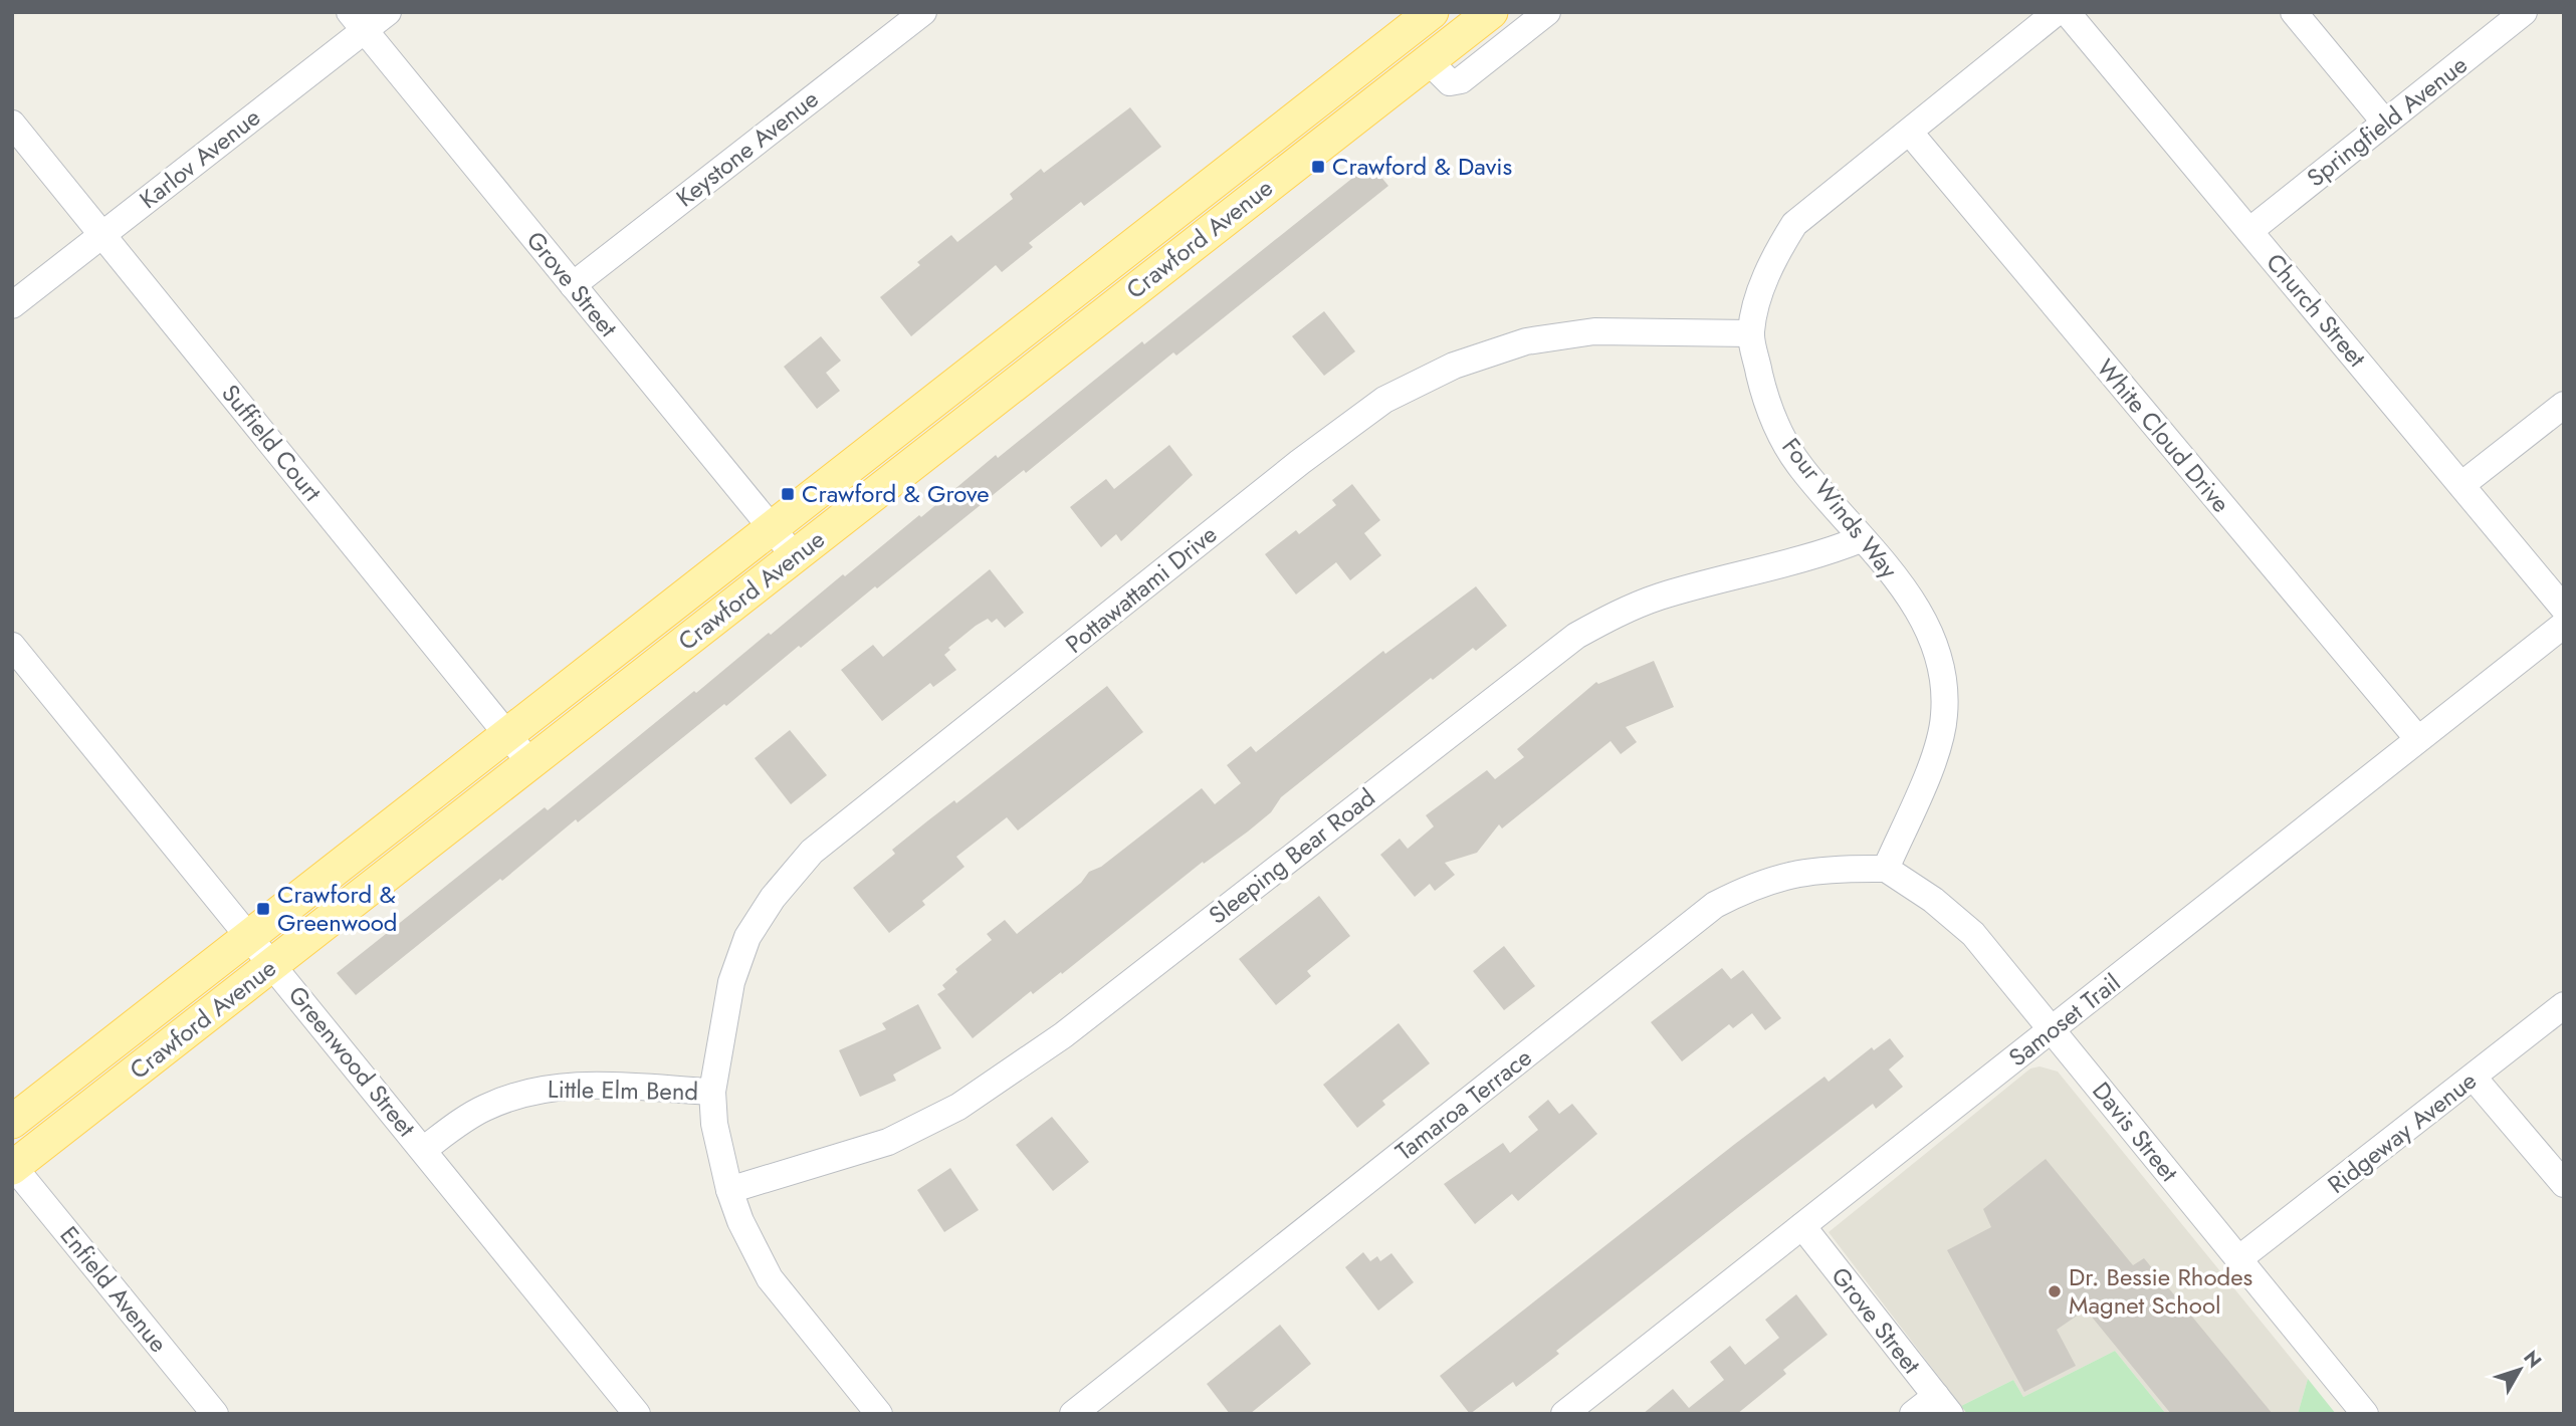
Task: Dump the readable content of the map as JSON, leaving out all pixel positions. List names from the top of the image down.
{
  "streets": {
    "main road": ["Crawford Avenue"],
    "street": [
      "Springfield Avenue",
      "Keystone Avenue",
      "Karlov Avenue",
      "Grove Street",
      "Church Street",
      "White Cloud Drive",
      "Suffield Court",
      "Four Winds Way",
      "Pottawattami Drive",
      "Sleeping Bear Road",
      "Samoset Trail",
      "Greenwood Street",
      "Little Elm Bend",
      "Tamaroa Terrace",
      "Davis Street",
      "Ridgeway Avenue",
      "Enfield Avenue"
    ]
  },
  "crossings": [
    ["Springfield Avenue", "Church Street"],
    ["Keystone Avenue", "Grove Street"],
    ["Karlov Avenue", "Grove Street"],
    ["Karlov Avenue", "Suffield Court"],
    ["Crawford Avenue", "Grove Street"],
    ["Crawford Avenue", "Suffield Court"],
    ["Crawford Avenue", "Greenwood Street"],
    ["Crawford Avenue", "Enfield Avenue"],
    ["Grove Street", "Samoset Trail"],
    ["White Cloud Drive", "Four Winds Way"],
    ["White Cloud Drive", "Samoset Trail"],
    ["Four Winds Way", "Pottawattami Drive"],
    ["Four Winds Way", "Sleeping Bear Road"],
    ["Four Winds Way", "Tamaroa Terrace"],
    ["Four Winds Way", "Davis Street"],
    ["Pottawattami Drive", "Sleeping Bear Road"],
    ["Pottawattami Drive", "Little Elm Bend"],
    ["Samoset Trail", "Davis Street"],
    ["Greenwood Street", "Little Elm Bend"],
    ["Tamaroa Terrace", "Davis Street"],
    ["Davis Street", "Ridgeway Avenue"]
  ],
  "places": {
    "transit": ["Crawford & Davis", "Crawford & Grove", "Crawford & Greenwood"],
    "other": ["Dr. Bessie Rhodes Magnet School"]
  },
  "north": "top right"
}
